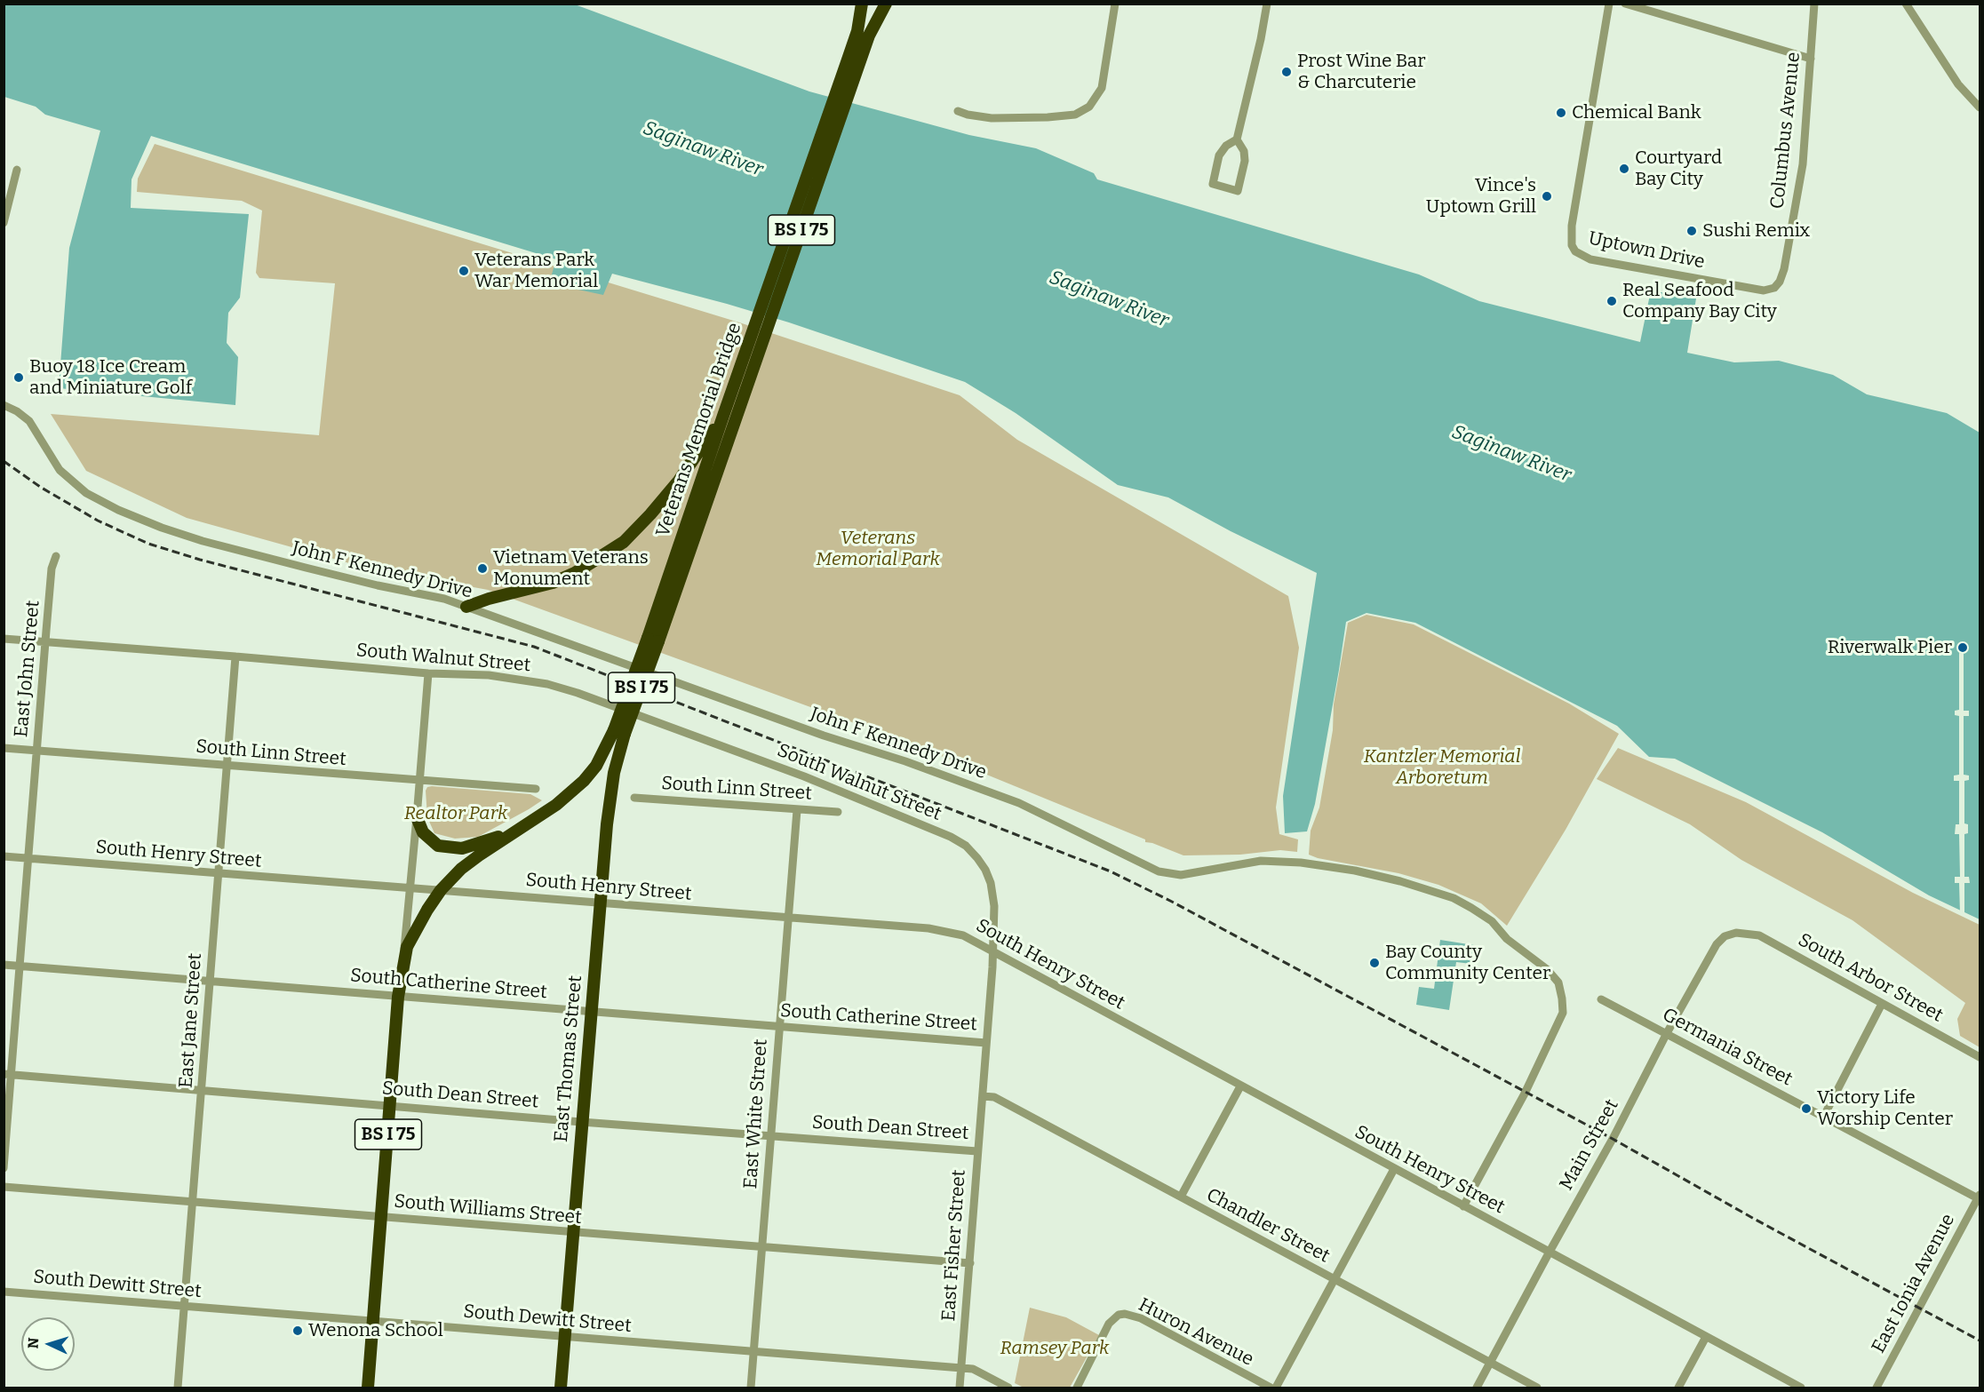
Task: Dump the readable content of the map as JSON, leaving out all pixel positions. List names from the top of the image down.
{
  "streets": {
    "highway": ["BS I 75", "Veterans Memorial Bridge", "East Thomas Street"],
    "street": [
      "Columbus Avenue",
      "Uptown Drive",
      "John F Kennedy Drive",
      "South Walnut Street",
      "East John Street",
      "South Linn Street",
      "South Henry Street",
      "South Arbor Street",
      "South Catherine Street",
      "East Jane Street",
      "Germania Street",
      "South Dean Street",
      "East White Street",
      "Main Street",
      "South Williams Street",
      "Chandler Street",
      "East Fisher Street",
      "East Ionia Avenue",
      "South Dewitt Street",
      "Huron Avenue"
    ]
  },
  "crossings": [
    ["Columbus Avenue", "Uptown Drive"],
    ["BS I 75", "Veterans Memorial Bridge"],
    ["BS I 75", "South Henry Street"],
    ["BS I 75", "South Catherine Street"],
    ["BS I 75", "South Dean Street"],
    ["BS I 75", "South Williams Street"],
    ["BS I 75", "South Dewitt Street"],
    ["Veterans Memorial Bridge", "South Henry Street"],
    ["Veterans Memorial Bridge", "East Thomas Street"],
    ["John F Kennedy Drive", "South Henry Street"],
    ["South Walnut Street", "East John Street"],
    ["South Walnut Street", "East Jane Street"],
    ["South Walnut Street", "East Fisher Street"],
    ["East John Street", "South Linn Street"],
    ["East John Street", "South Henry Street"],
    ["East John Street", "South Catherine Street"],
    ["East John Street", "South Dean Street"],
    ["South Linn Street", "East Jane Street"],
    ["South Linn Street", "East White Street"],
    ["South Henry Street", "East Jane Street"],
    ["South Henry Street", "East Thomas Street"],
    ["South Henry Street", "East White Street"],
    ["South Henry Street", "Main Street"],
    ["South Henry Street", "East Fisher Street"],
    ["South Arbor Street", "Main Street"],
    ["South Catherine Street", "East Jane Street"],
    ["South Catherine Street", "East Thomas Street"],
    ["South Catherine Street", "East White Street"],
    ["South Catherine Street", "East Fisher Street"],
    ["East Jane Street", "South Dean Street"],
    ["East Jane Street", "South Williams Street"],
    ["East Jane Street", "South Dewitt Street"],
    ["Germania Street", "Main Street"],
    ["Germania Street", "East Ionia Avenue"],
    ["East Thomas Street", "South Dean Street"],
    ["East Thomas Street", "South Williams Street"],
    ["East Thomas Street", "South Dewitt Street"],
    ["South Dean Street", "East White Street"],
    ["South Dean Street", "East Fisher Street"],
    ["East White Street", "South Williams Street"],
    ["East White Street", "South Dewitt Street"],
    ["Main Street", "Chandler Street"],
    ["South Williams Street", "East Fisher Street"],
    ["Chandler Street", "East Fisher Street"],
    ["East Fisher Street", "South Dewitt Street"]
  ],
  "water": ["Saginaw River"],
  "parks": [
    "Veterans Memorial Park",
    "Kantzler Memorial Arboretum",
    "Realtor Park",
    "Ramsey Park"
  ],
  "places": [
    "Prost Wine Bar & Charcuterie",
    "Chemical Bank",
    "Courtyard Bay City",
    "Vince's Uptown Grill",
    "Sushi Remix",
    "Veterans Park War Memorial",
    "Real Seafood Company Bay City",
    "Buoy 18 Ice Cream and Miniature Golf",
    "Vietnam Veterans Monument",
    "Riverwalk Pier",
    "Bay County Community Center",
    "Victory Life Worship Center",
    "Wenona School"
  ],
  "north": "left"
}
